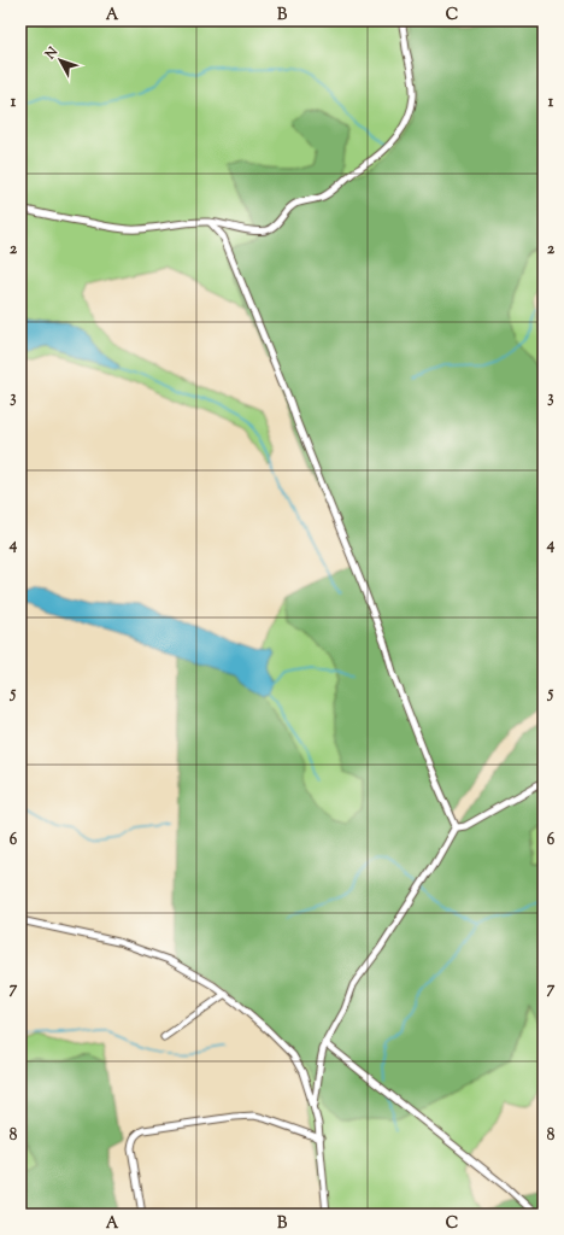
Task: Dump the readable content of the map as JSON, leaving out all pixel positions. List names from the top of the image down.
{
  "north": "top left",
  "grid": {
    "columns": ["A", "B", "C"],
    "rows": [
      "1",
      "2",
      "3",
      "4",
      "5",
      "6",
      "7",
      "8"
    ]
  }
}
